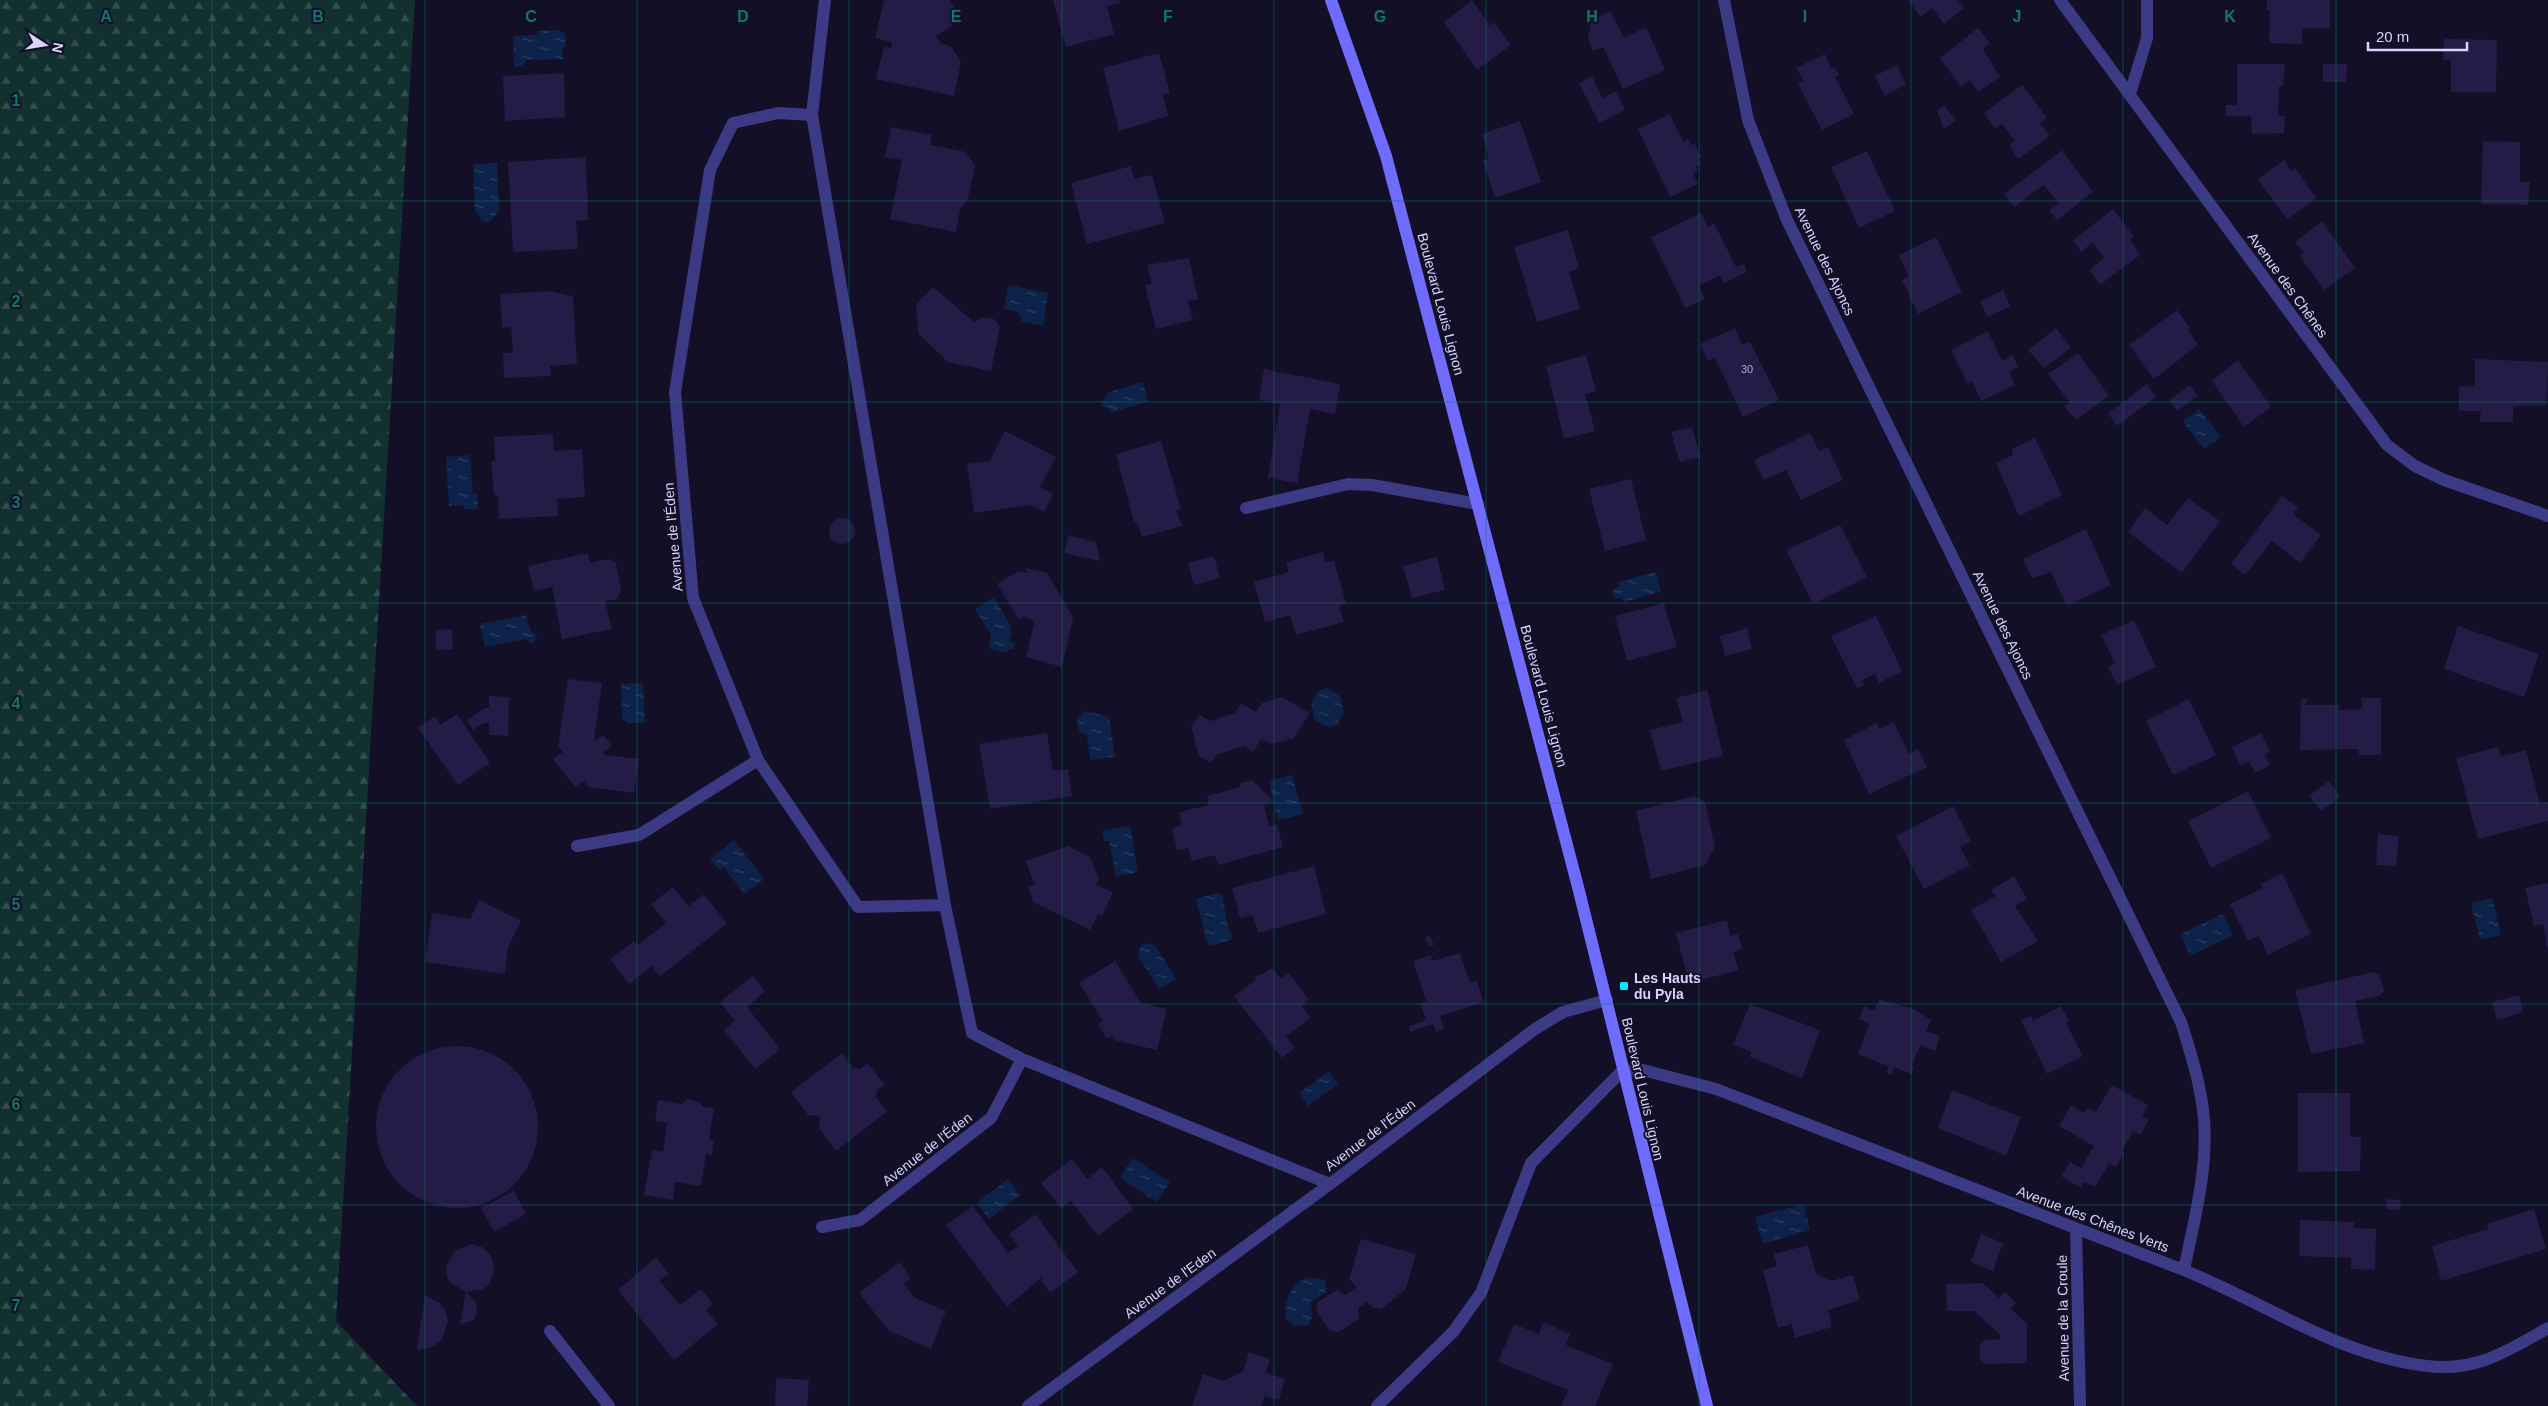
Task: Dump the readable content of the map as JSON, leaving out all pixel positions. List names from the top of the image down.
{
  "streets": {
    "main road": ["Boulevard Louis Lignon"],
    "street": [
      "Avenue des Ajoncs",
      "Avenue des Chênes",
      "Avenue de l'Éden",
      "Avenue des Chênes Verts",
      "Avenue de l'Eden",
      "Avenue de la Croule"
    ]
  },
  "crossings": [
    ["Avenue des Ajoncs", "Avenue des Chênes Verts"],
    ["Boulevard Louis Lignon", "Avenue de l'Éden"],
    ["Boulevard Louis Lignon", "Avenue des Chênes Verts"],
    ["Avenue de l'Éden", "Avenue de l'Eden"],
    ["Avenue des Chênes Verts", "Avenue de la Croule"]
  ],
  "places": {
    "transit": ["Les Hauts du Pyla"]
  },
  "house_numbers": ["30"],
  "scale_bar": "20 m",
  "north": "right",
  "grid": {
    "columns": [
      "A",
      "B",
      "C",
      "D",
      "E",
      "F",
      "G",
      "H",
      "I",
      "J",
      "K"
    ],
    "rows": [
      "1",
      "2",
      "3",
      "4",
      "5",
      "6",
      "7"
    ]
  }
}
